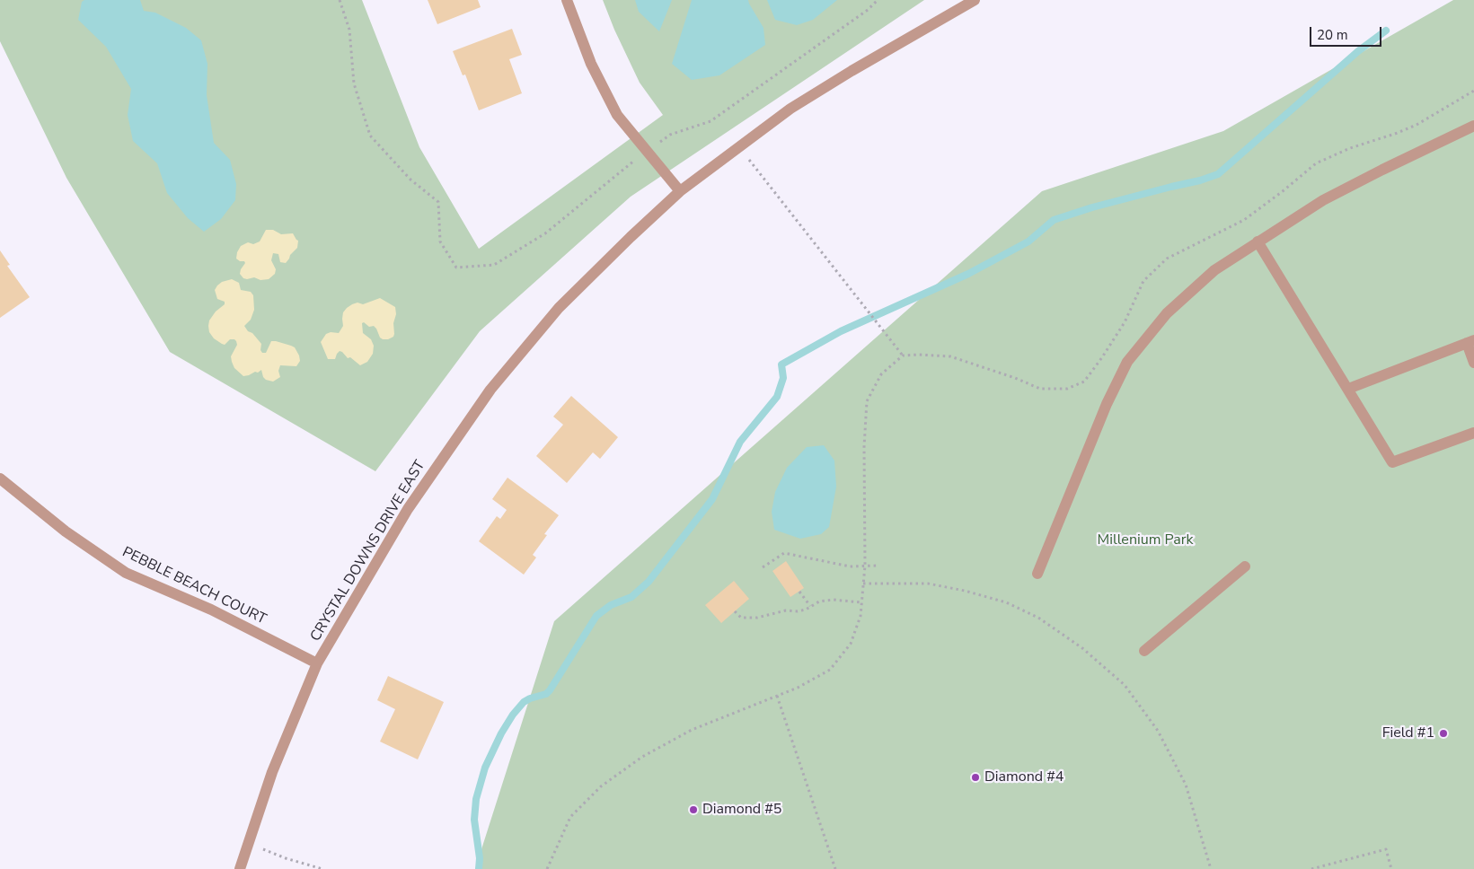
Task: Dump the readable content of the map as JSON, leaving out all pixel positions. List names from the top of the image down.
{
  "streets": {
    "street": ["CRYSTAL DOWNS DRIVE EAST", "PEBBLE BEACH COURT"]
  },
  "crossings": [
    ["CRYSTAL DOWNS DRIVE EAST", "PEBBLE BEACH COURT"]
  ],
  "parks": ["Millenium Park"],
  "places": ["Field #1", "Diamond #4", "Diamond #5"],
  "scale_bar": "20 m"
}
